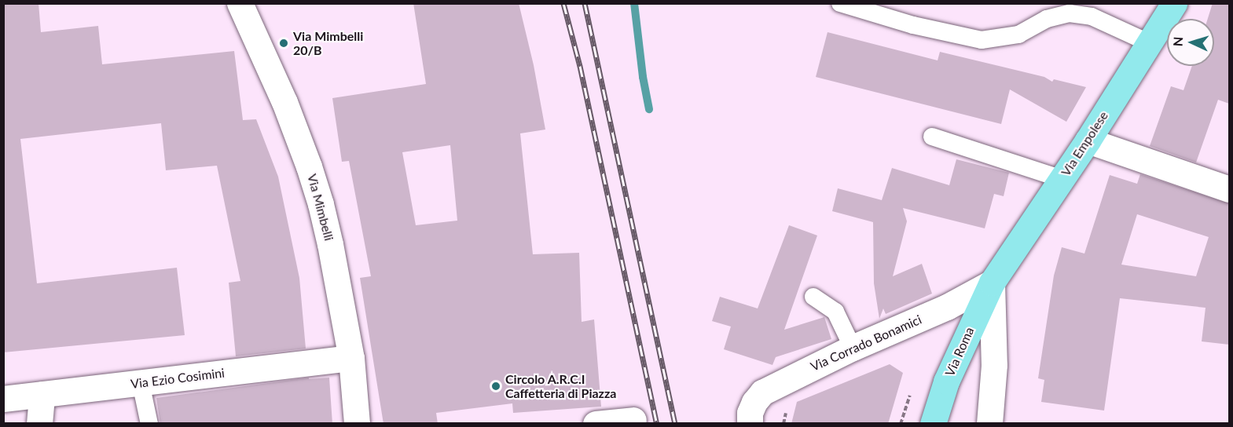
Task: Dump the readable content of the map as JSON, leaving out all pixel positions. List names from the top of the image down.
{
  "streets": {
    "main road": ["Via Empolese", "Via Roma"],
    "street": ["Via Mimbelli", "Via Corrado Bonamici", "Via Ezio Cosimini"]
  },
  "crossings": [
    ["Via Empolese", "Via Corrado Bonamici"],
    ["Via Empolese", "Via Roma"],
    ["Via Mimbelli", "Via Ezio Cosimini"],
    ["Via Corrado Bonamici", "Via Roma"]
  ],
  "places": ["Via Mimbelli 20/B", "Circolo A.R.C.I Caffetteria di Piazza"],
  "north": "left"
}
